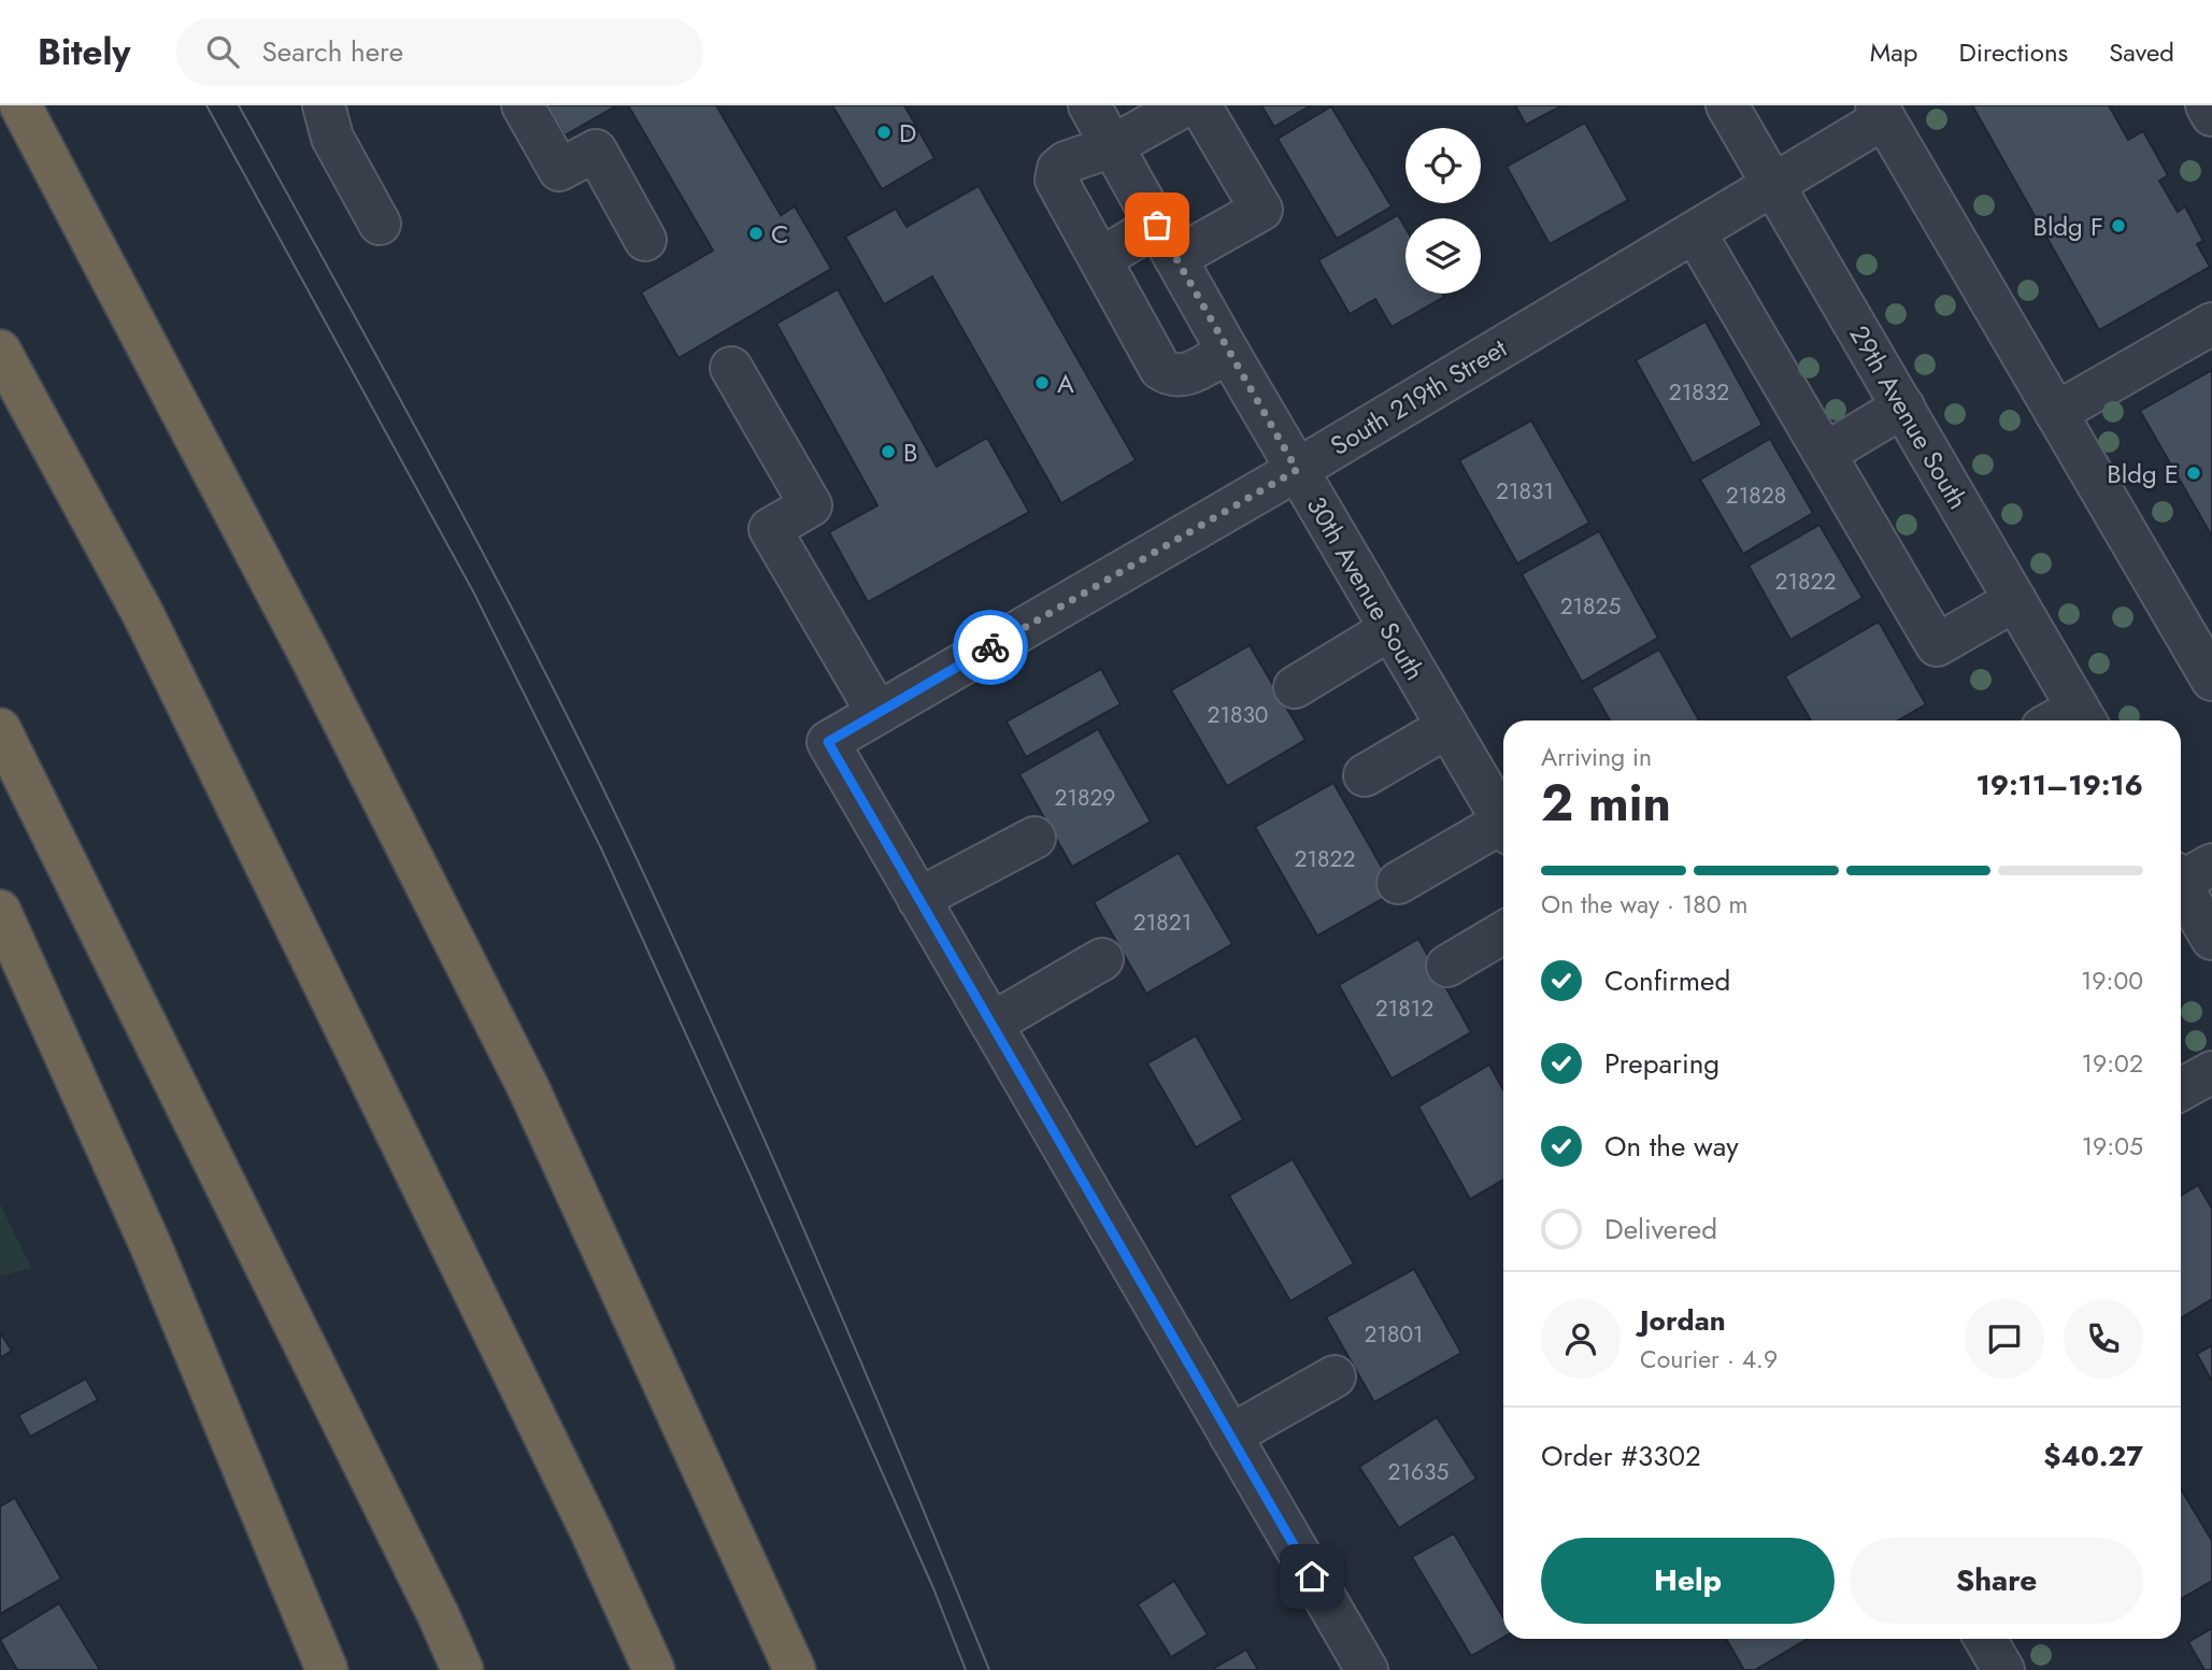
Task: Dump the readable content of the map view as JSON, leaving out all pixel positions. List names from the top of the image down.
{
  "streets": {
    "street": ["South 219th Street", "29th Avenue South", "30th Avenue South"]
  },
  "crossings": [
    ["South 219th Street", "29th Avenue South"],
    ["South 219th Street", "30th Avenue South"]
  ],
  "places": [
    "D",
    "Bldg F",
    "C",
    "A",
    "B",
    "Bldg E"
  ],
  "house_numbers": [
    "21832",
    "21831",
    "21828",
    "21822",
    "21825",
    "21830",
    "21829",
    "21822",
    "21821",
    "21812",
    "21801",
    "21635"
  ],
  "page": {
    "header": "Bitely",
    "search": "Search here",
    "nav": ["Map", "Directions", "Saved"],
    "heading": ["2 min", "Arriving in", "19:11–19:16"],
    "panel": [
      "Jordan",
      "Courier · 4.9",
      "Order #3302",
      "$40.27"
    ],
    "bar": "On the way · 180 m",
    "list": [
      ["Confirmed", "19:00"],
      ["Preparing", "19:02"],
      ["On the way", "19:05"],
      "Delivered"
    ],
    "buttons": ["Help", "Share"]
  }
}
